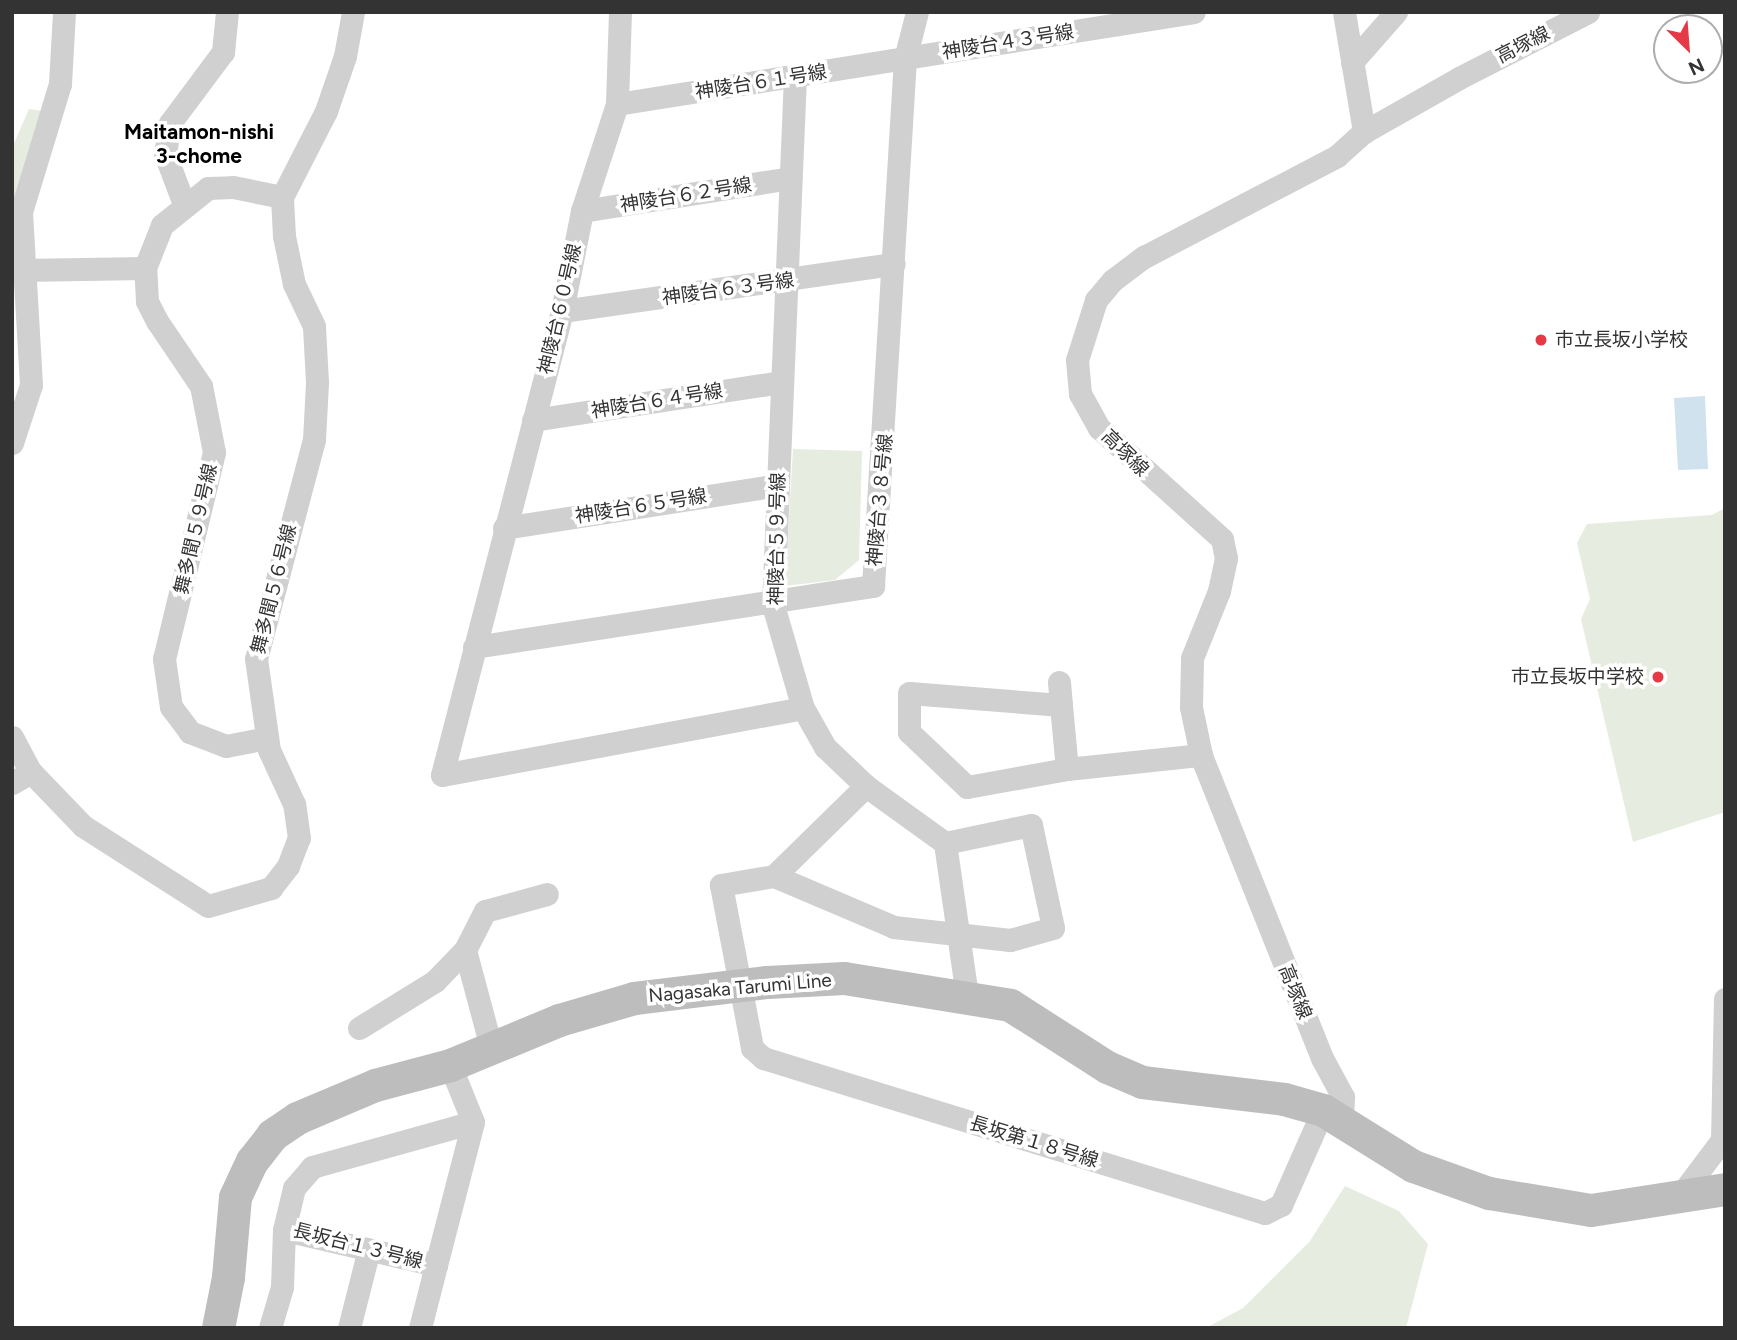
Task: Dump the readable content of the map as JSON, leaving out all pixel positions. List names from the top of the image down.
{
  "streets": {
    "main road": ["Nagasaka Tarumi Line"],
    "street": [
      "神陵台４３号線",
      "高塚線",
      "神陵台６１号線",
      "神陵台６２号線",
      "神陵台６３号線",
      "神陵台６０号線",
      "神陵台６４号線",
      "神陵台３８号線",
      "神陵台６５号線",
      "舞多聞５９号線",
      "神陵台５９号線",
      "舞多聞５６号線",
      "長坂第１８号線",
      "長坂台１３号線"
    ]
  },
  "crossings": [
    ["神陵台４３号線", "神陵台６１号線"],
    ["神陵台４３号線", "神陵台３８号線"],
    ["高塚線", "Nagasaka Tarumi Line"],
    ["高塚線", "長坂第１８号線"],
    ["神陵台６１号線", "神陵台６０号線"],
    ["神陵台６１号線", "神陵台３８号線"],
    ["神陵台６１号線", "神陵台５９号線"],
    ["神陵台６２号線", "神陵台６０号線"],
    ["神陵台６２号線", "神陵台５９号線"],
    ["神陵台６３号線", "神陵台６０号線"],
    ["神陵台６３号線", "神陵台３８号線"],
    ["神陵台６３号線", "神陵台５９号線"],
    ["神陵台６０号線", "神陵台６４号線"],
    ["神陵台６０号線", "神陵台３８号線"],
    ["神陵台６０号線", "神陵台６５号線"],
    ["神陵台６４号線", "神陵台５９号線"],
    ["神陵台３８号線", "神陵台５９号線"],
    ["神陵台６５号線", "神陵台５９号線"],
    ["舞多聞５９号線", "舞多聞５６号線"],
    ["Nagasaka Tarumi Line", "長坂第１８号線"]
  ],
  "districts": ["Maitamon-nishi 3-chome"],
  "places": ["市立長坂小学校", "市立長坂中学校"],
  "north": "bottom right"
}
